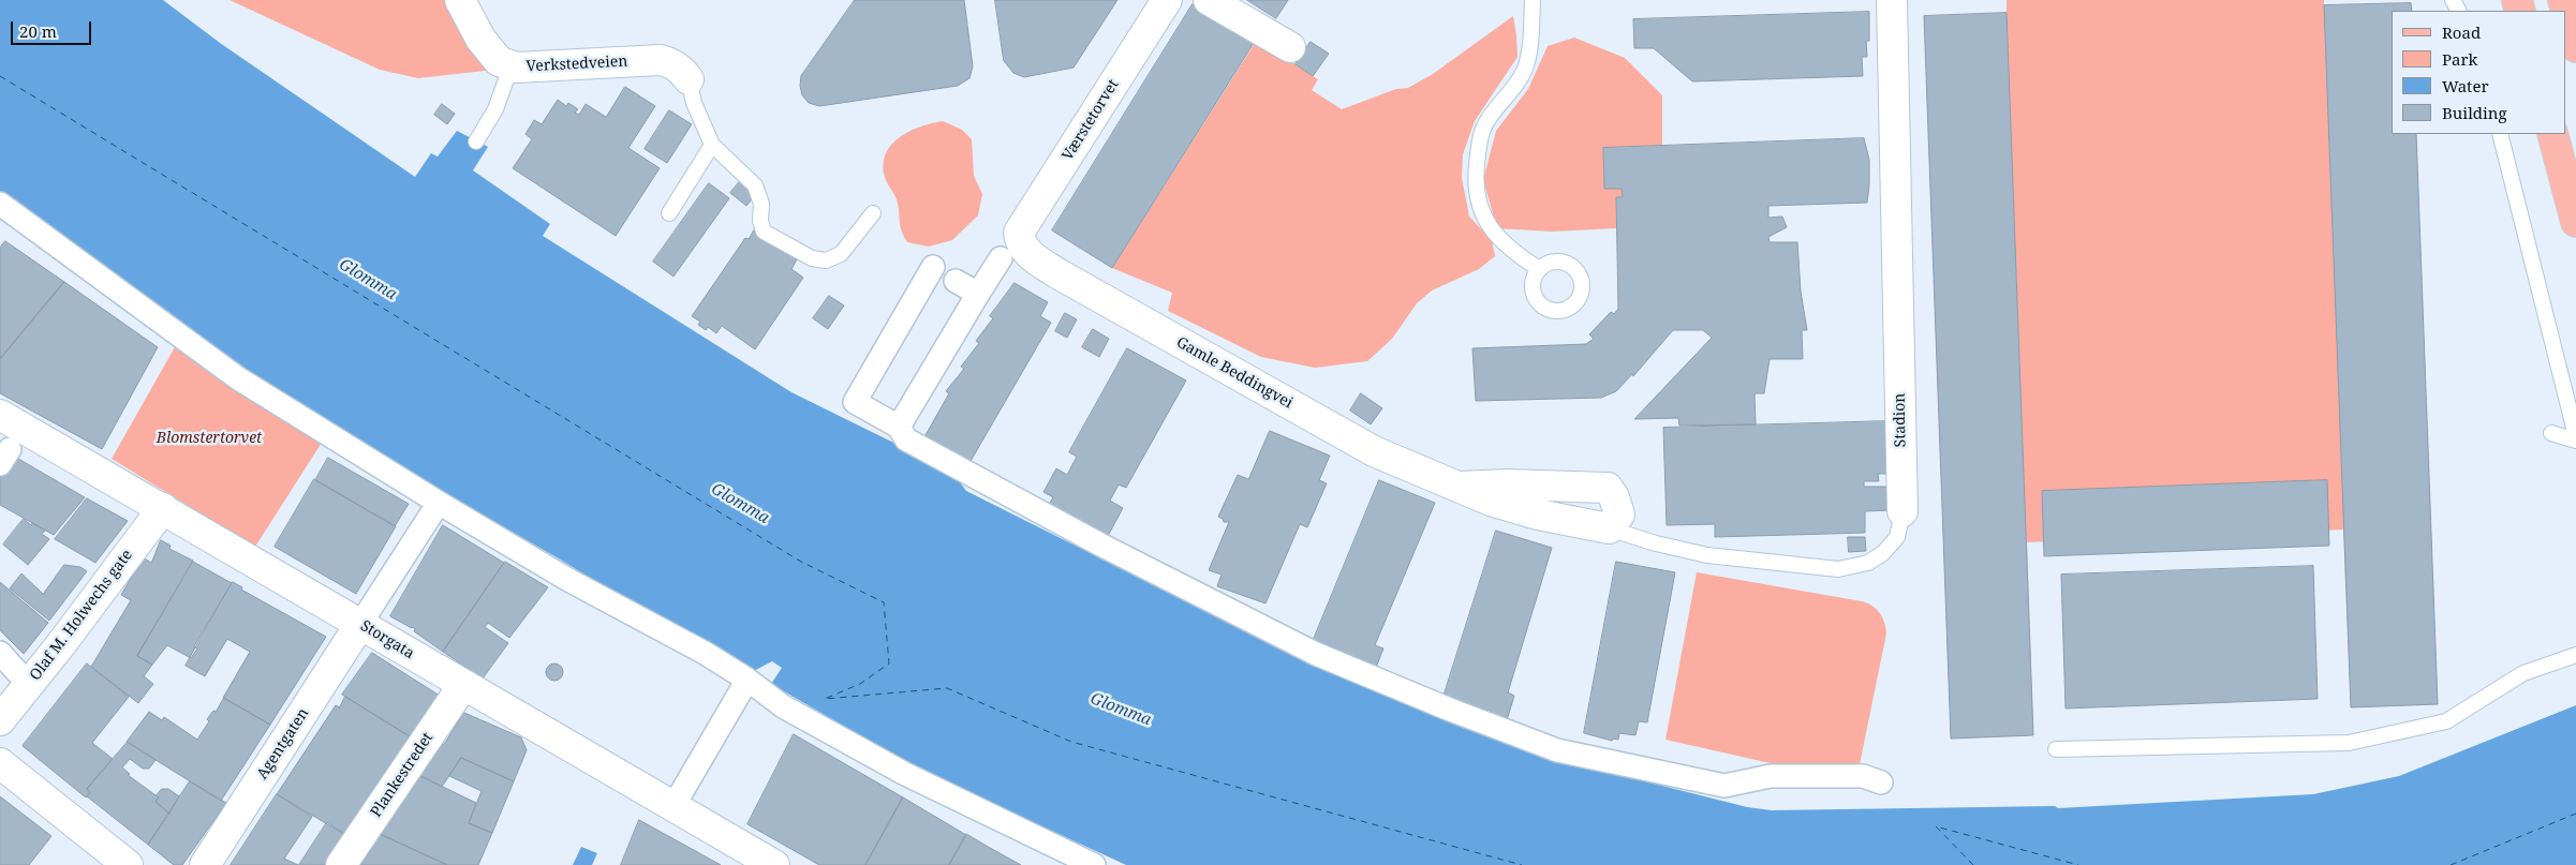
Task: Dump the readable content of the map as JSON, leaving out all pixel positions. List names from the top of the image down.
{
  "streets": {
    "street": [
      "Verkstedveien",
      "Værstetorvet",
      "Gamle Beddingvei",
      "Stadion",
      "Olaf M. Holwechs gate",
      "Storgata",
      "Agentgaten",
      "Plankestredet"
    ]
  },
  "crossings": [
    ["Værstetorvet", "Gamle Beddingvei"],
    ["Gamle Beddingvei", "Stadion"],
    ["Olaf M. Holwechs gate", "Storgata"],
    ["Storgata", "Agentgaten"],
    ["Storgata", "Plankestredet"]
  ],
  "water": ["Glomma"],
  "parks": ["Blomstertorvet"],
  "legend": [
    "Road",
    "Park",
    "Water",
    "Building"
  ],
  "scale_bar": "20 m"
}
